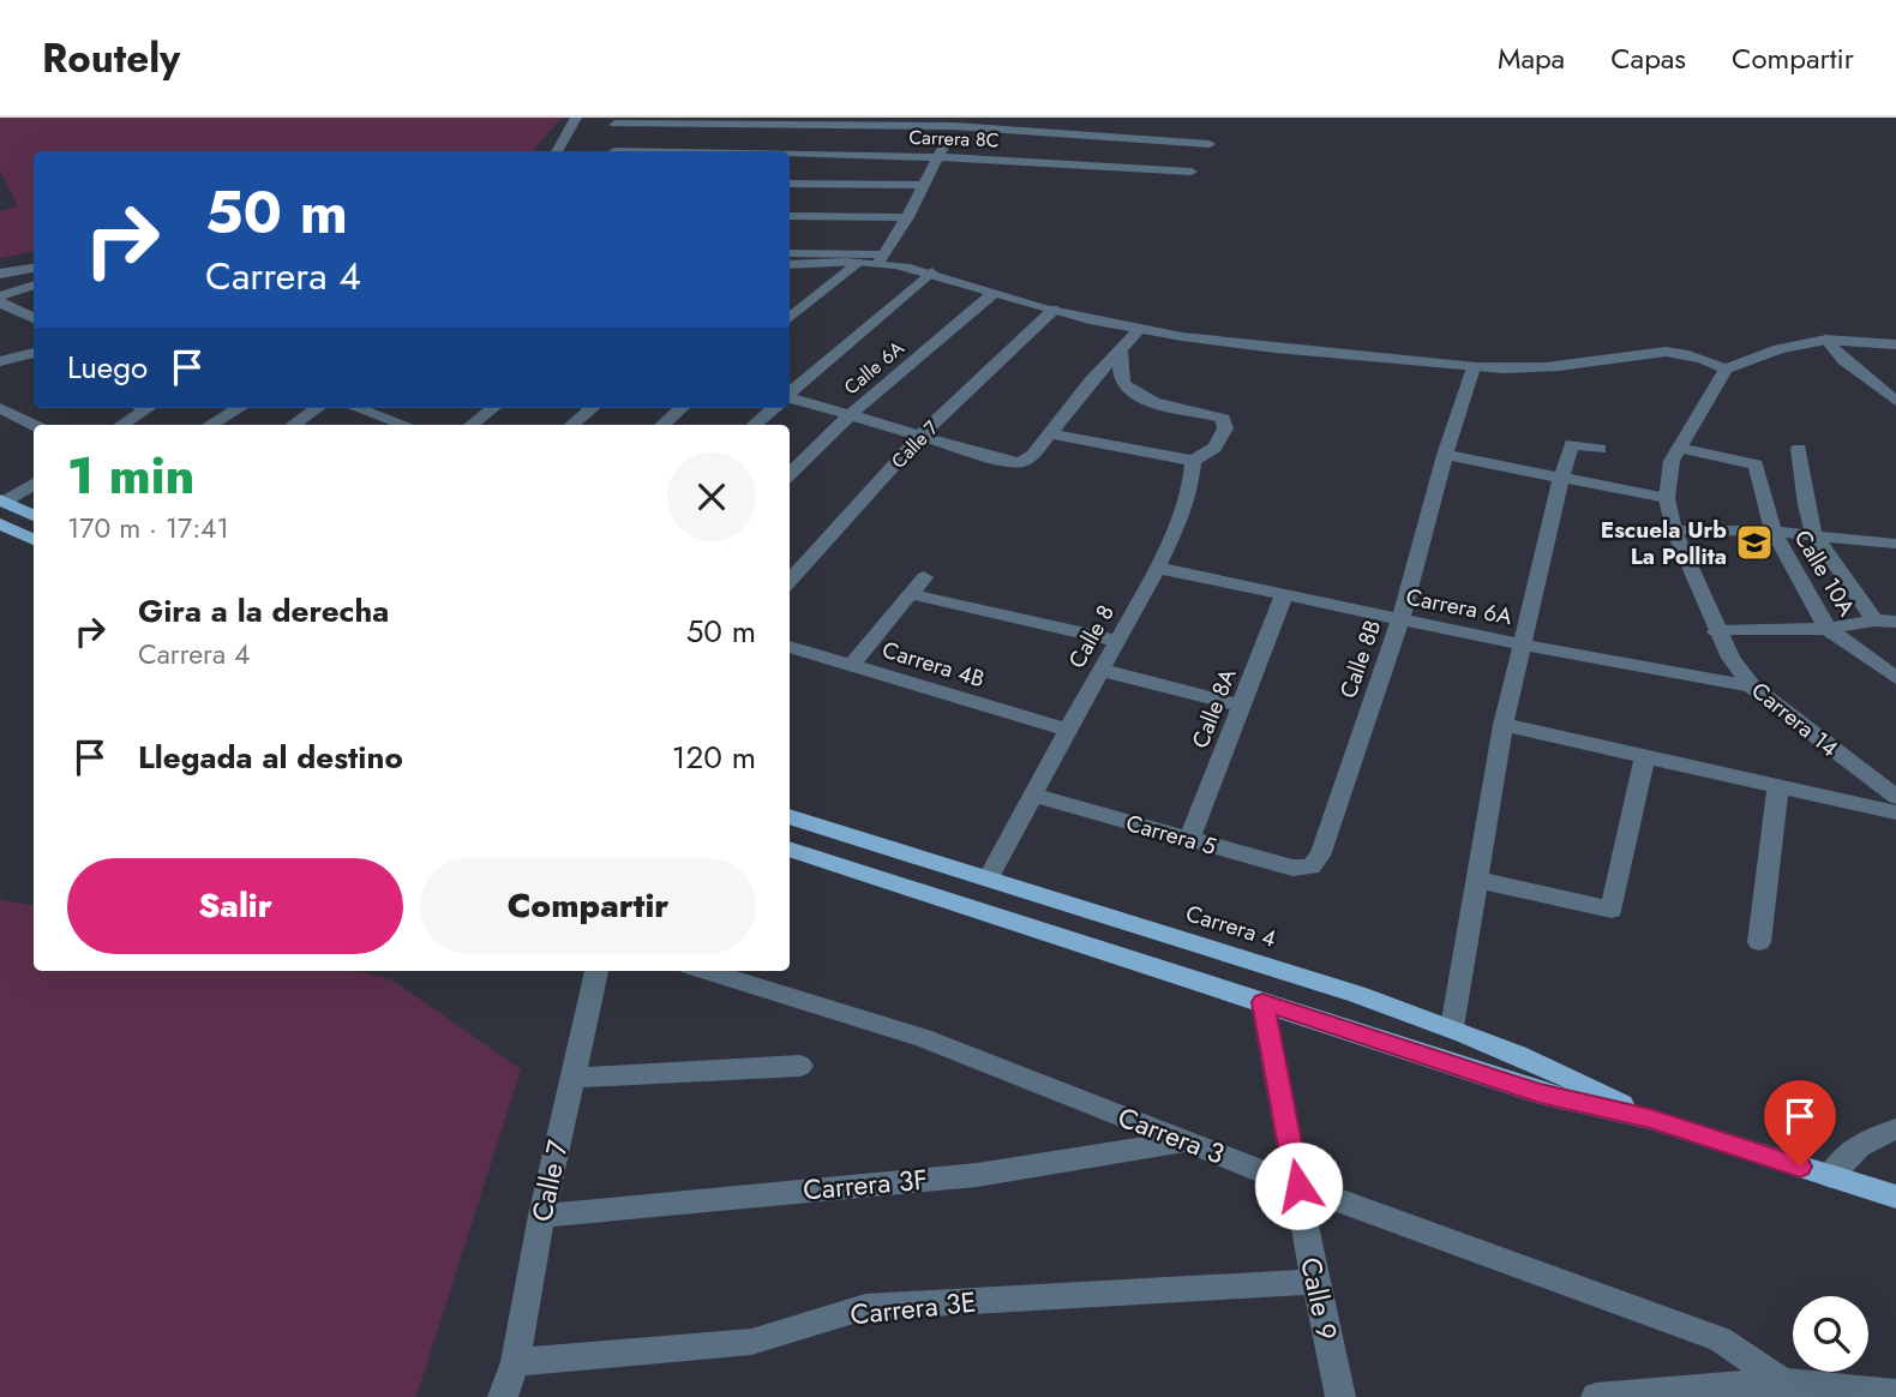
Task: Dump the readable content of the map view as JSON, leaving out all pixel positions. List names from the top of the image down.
{
  "streets": {
    "main road": ["Carrera 4"],
    "street": [
      "Carrera 8C",
      "Calle 6A",
      "Calle 7",
      "Calle 10A",
      "Carrera 6A",
      "Calle 8",
      "Calle 8B",
      "Carrera 4B",
      "Calle 8A",
      "Carrera 14",
      "Carrera 5",
      "Carrera 3",
      "Carrera 3F",
      "Calle 9",
      "Carrera 3E"
    ]
  },
  "crossings": [
    ["Calle 7", "Carrera 3F"],
    ["Calle 7", "Carrera 3E"],
    ["Calle 10A", "Carrera 14"],
    ["Carrera 6A", "Calle 8"],
    ["Carrera 6A", "Calle 8B"],
    ["Carrera 6A", "Calle 8A"],
    ["Carrera 6A", "Carrera 14"],
    ["Calle 8", "Carrera 4B"],
    ["Calle 8", "Carrera 5"],
    ["Calle 8", "Carrera 4"],
    ["Calle 8B", "Carrera 5"],
    ["Calle 8A", "Carrera 5"],
    ["Carrera 4", "Calle 9"],
    ["Carrera 3", "Carrera 3F"],
    ["Carrera 3", "Calle 9"],
    ["Calle 9", "Carrera 3E"]
  ],
  "places": {
    "school or university": ["Escuela Urb La Pollita"]
  },
  "page": {
    "header": "Routely",
    "nav": ["Mapa", "Capas", "Compartir"],
    "turn": ["50 m", "Carrera 4"],
    "then": "Luego",
    "heading": ["1 min", "170 m · 17:41"],
    "list": [
      {
        "name": "Gira a la derecha",
        "note": "Carrera 4",
        "value": "50 m"
      },
      {
        "name": "Llegada al destino",
        "value": "120 m"
      }
    ],
    "buttons": ["Salir", "Compartir"]
  }
}
